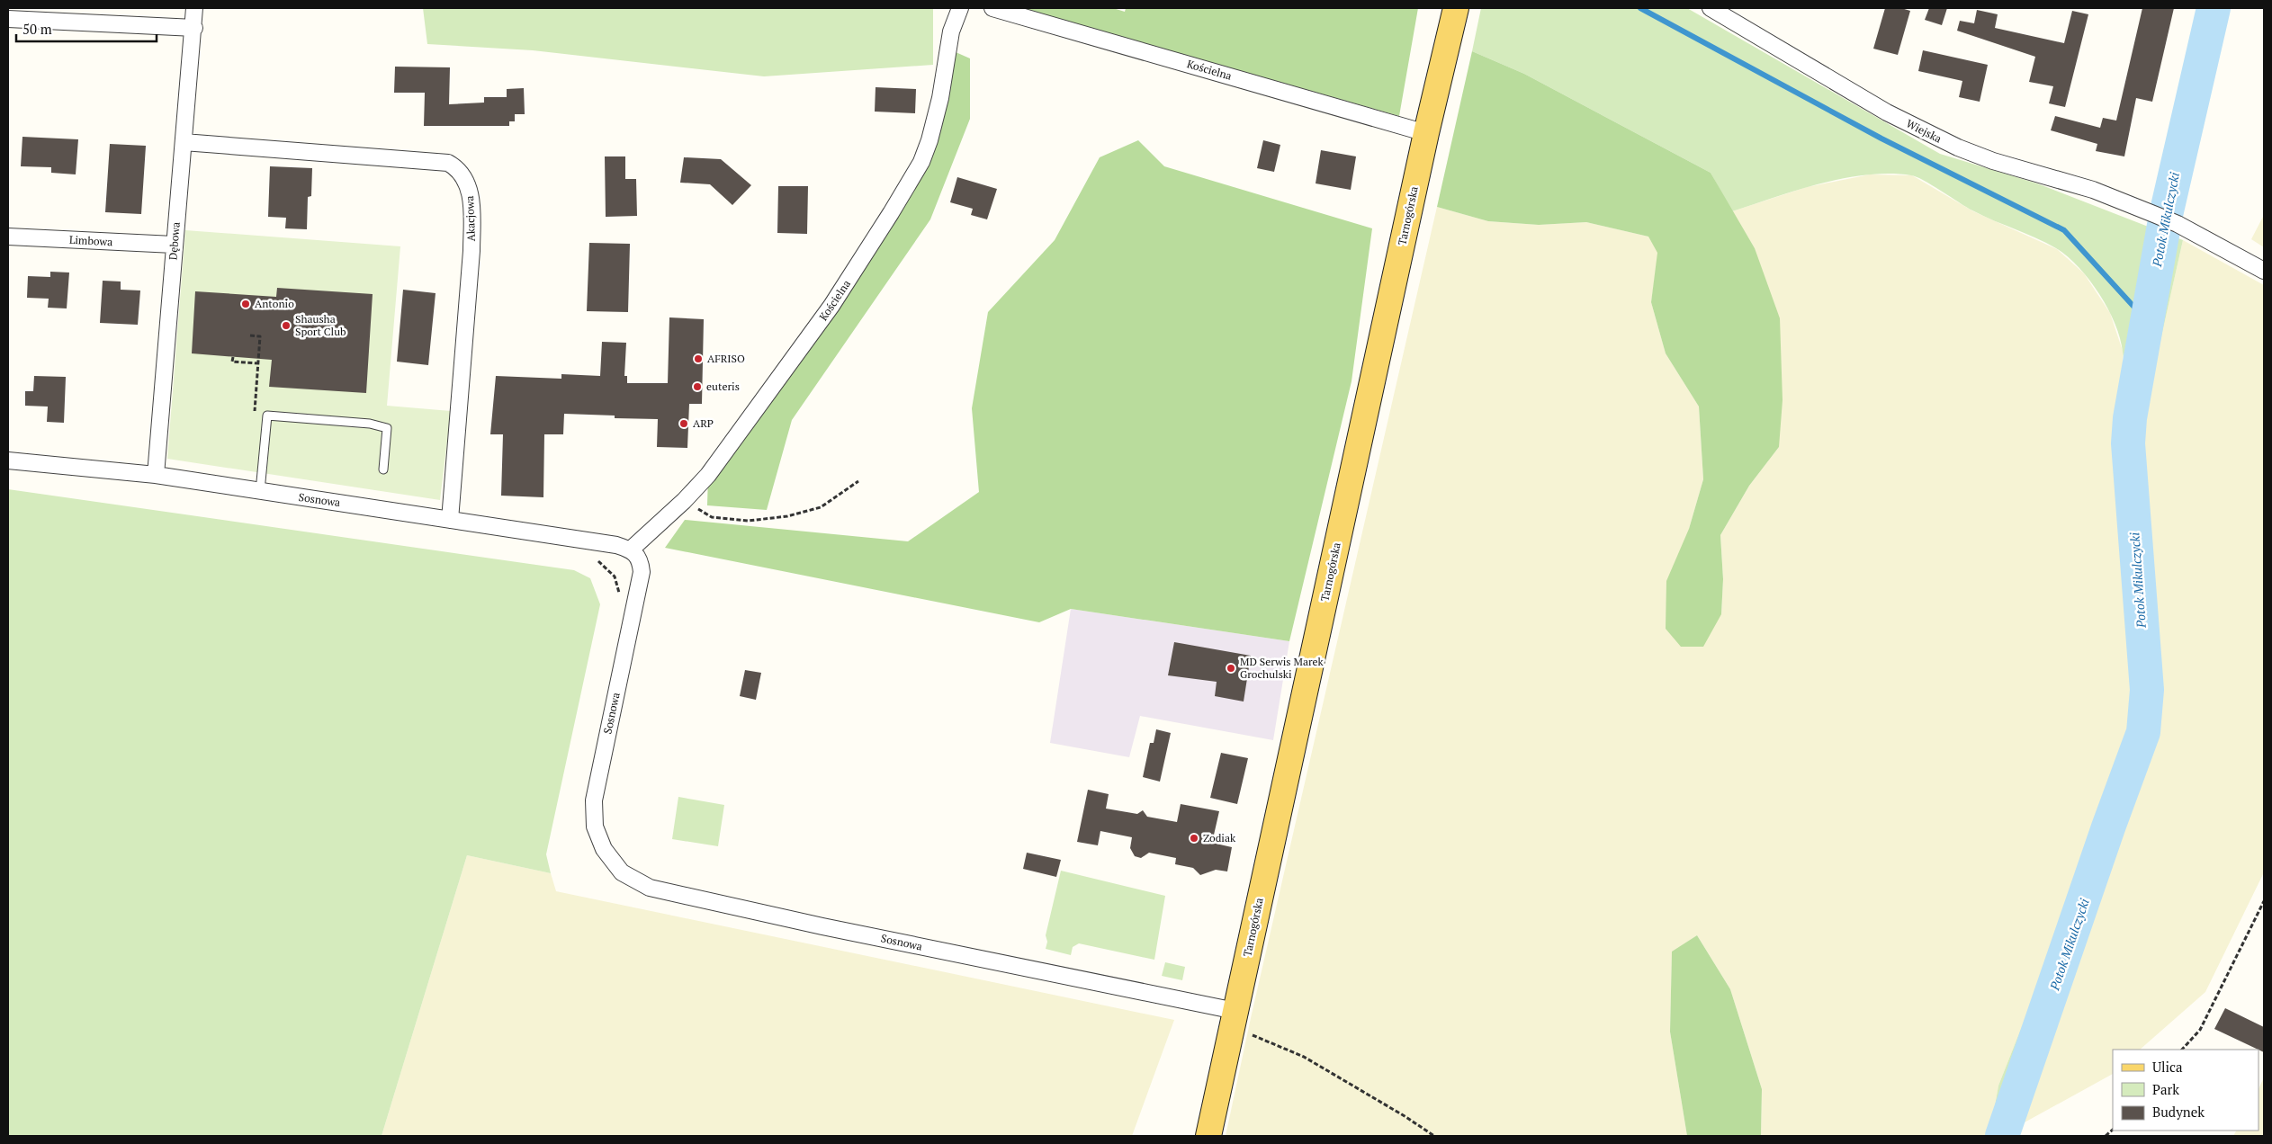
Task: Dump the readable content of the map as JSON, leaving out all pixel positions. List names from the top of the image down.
{
  "streets": {
    "main road": ["Tarnogórska"],
    "street": [
      "Kościelna",
      "Wiejska",
      "Akacjowa",
      "Limbowa",
      "Dębowa",
      "Sosnowa"
    ]
  },
  "crossings": [
    ["Kościelna", "Tarnogórska"],
    ["Kościelna", "Sosnowa"],
    ["Tarnogórska", "Sosnowa"],
    ["Akacjowa", "Dębowa"],
    ["Akacjowa", "Sosnowa"],
    ["Limbowa", "Dębowa"],
    ["Dębowa", "Sosnowa"]
  ],
  "water": ["Potok Mikulczycki"],
  "places": [
    "Antonio",
    "Shausha Sport Club",
    "AFRISO",
    "euteris",
    "ARP",
    "MD Serwis Marek Grochulski",
    "Zodiak"
  ],
  "legend": ["Ulica", "Park", "Budynek"],
  "scale_bar": "50 m"
}
